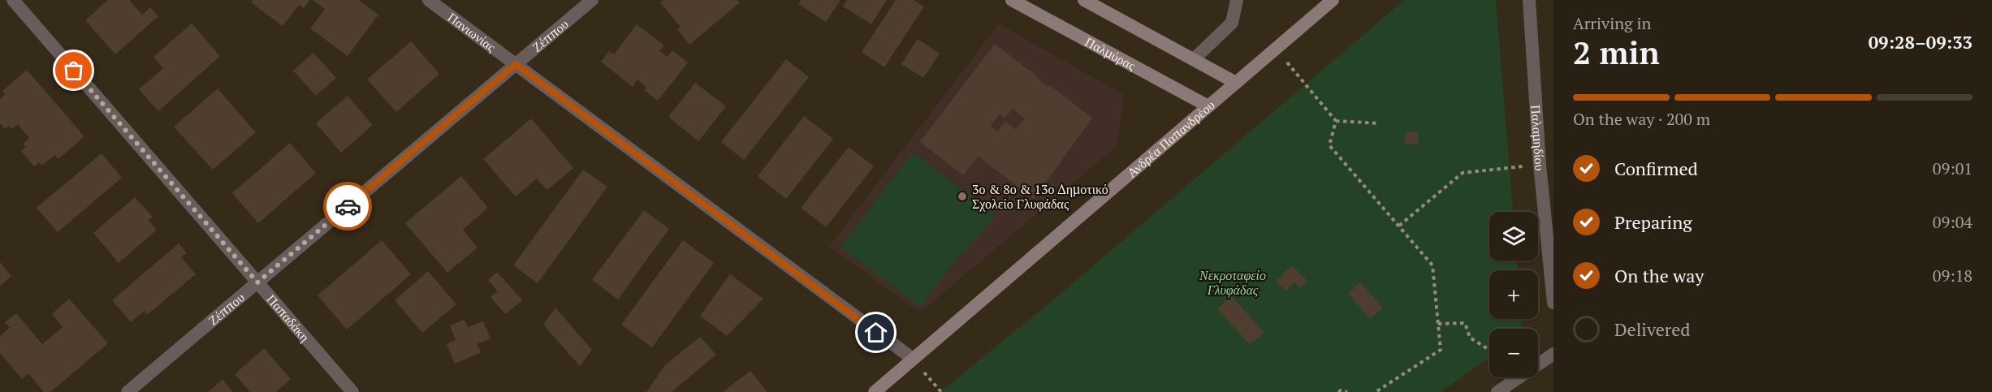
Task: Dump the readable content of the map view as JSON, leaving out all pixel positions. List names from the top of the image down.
{
  "streets": {
    "main road": ["Παλμύρας", "Ανδρέα Παπανδρέου"],
    "street": [
      "Πανιωνίας",
      "Ζέππου",
      "Παλαμηδίου",
      "Παπαδάκη"
    ]
  },
  "crossings": [
    ["Πανιωνίας", "Ζέππου"],
    ["Πανιωνίας", "Ανδρέα Παπανδρέου"],
    ["Ζέππου", "Παπαδάκη"],
    ["Παλμύρας", "Ανδρέα Παπανδρέου"]
  ],
  "parks": ["Νεκροταφείο Γλυφάδας"],
  "places": ["3ο & 8ο & 13ο Δημοτικό Σχολείο Γλυφάδας"],
  "page": {
    "heading": ["2 min", "Arriving in", "09:28–09:33"],
    "bar": "On the way · 200 m",
    "list": [
      ["Confirmed", "09:01"],
      ["Preparing", "09:04"],
      ["On the way", "09:18"],
      "Delivered"
    ],
    "map_buttons": ["+", "−"]
  }
}
